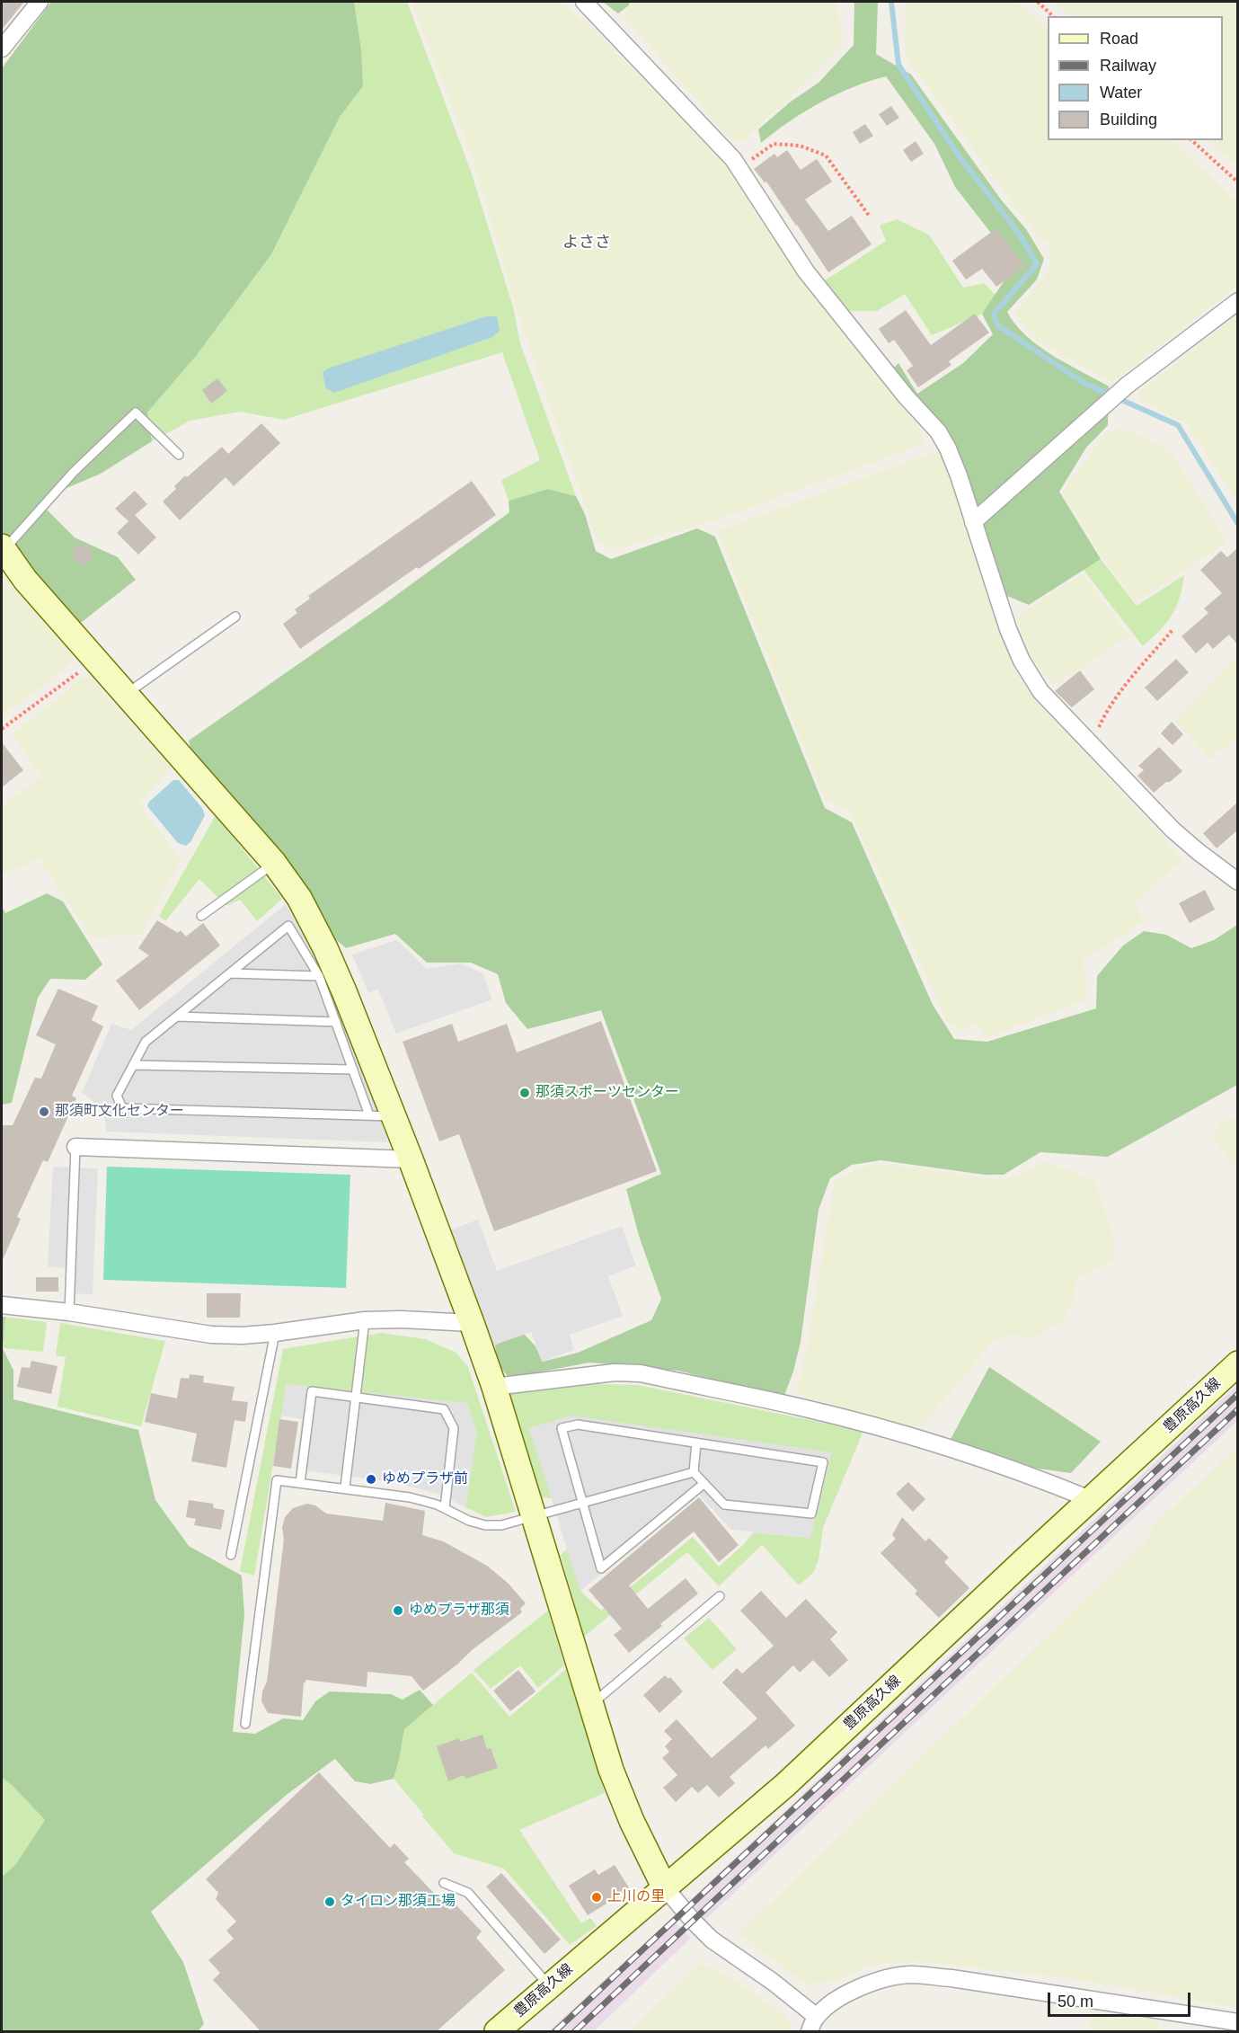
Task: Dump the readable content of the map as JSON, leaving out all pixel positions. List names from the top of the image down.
{
  "streets": {
    "street": ["豊原高久線"]
  },
  "districts": ["よささ"],
  "places": [
    "那須スポーツセンター",
    "那須町文化センター",
    "ゆめプラザ前",
    "ゆめプラザ那須",
    "上川の里",
    "タイロン那須工場"
  ],
  "legend": [
    "Road",
    "Railway",
    "Water",
    "Building"
  ],
  "scale_bar": "50 m"
}
